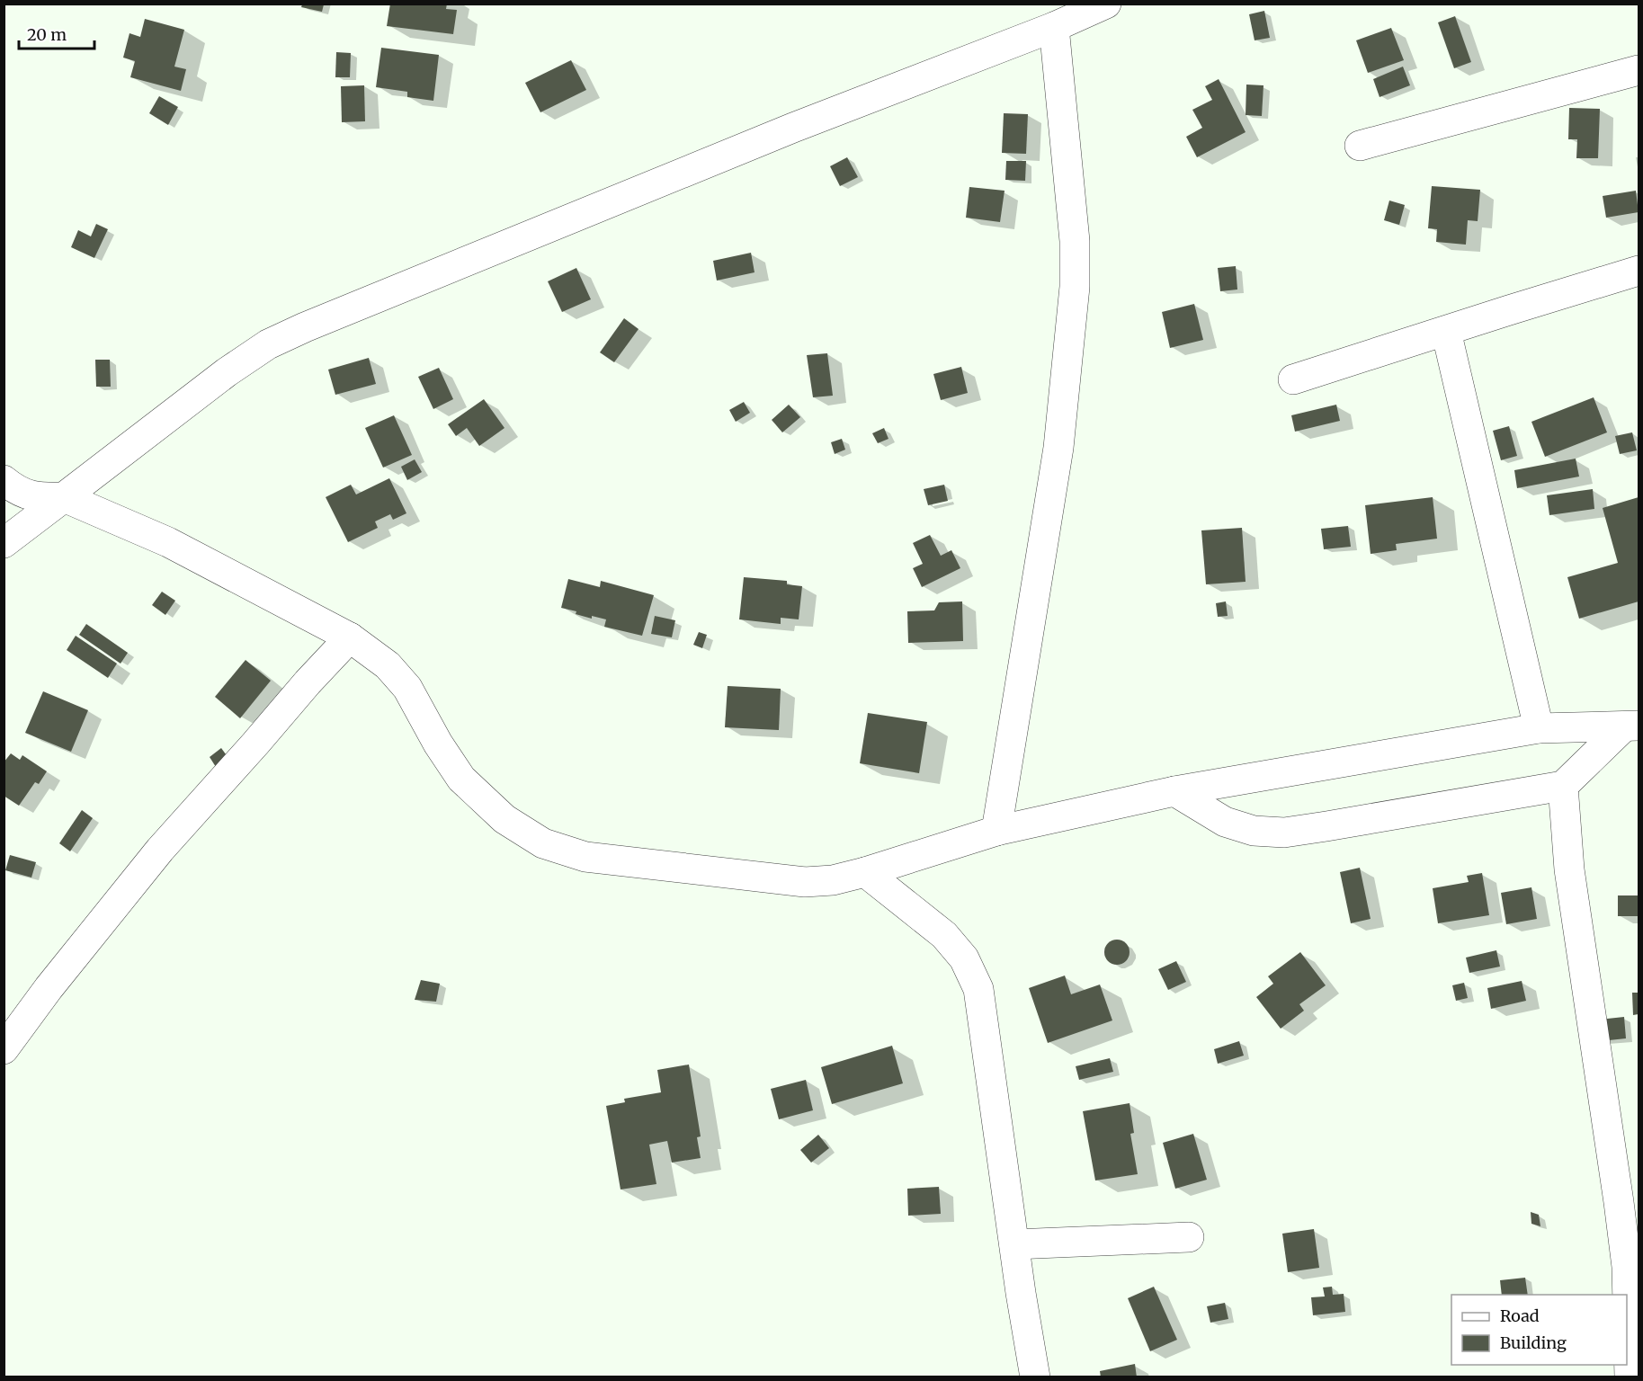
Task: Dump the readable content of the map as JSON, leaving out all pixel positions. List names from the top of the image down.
{
  "legend": ["Road", "Building"],
  "scale_bar": "20 m"
}
